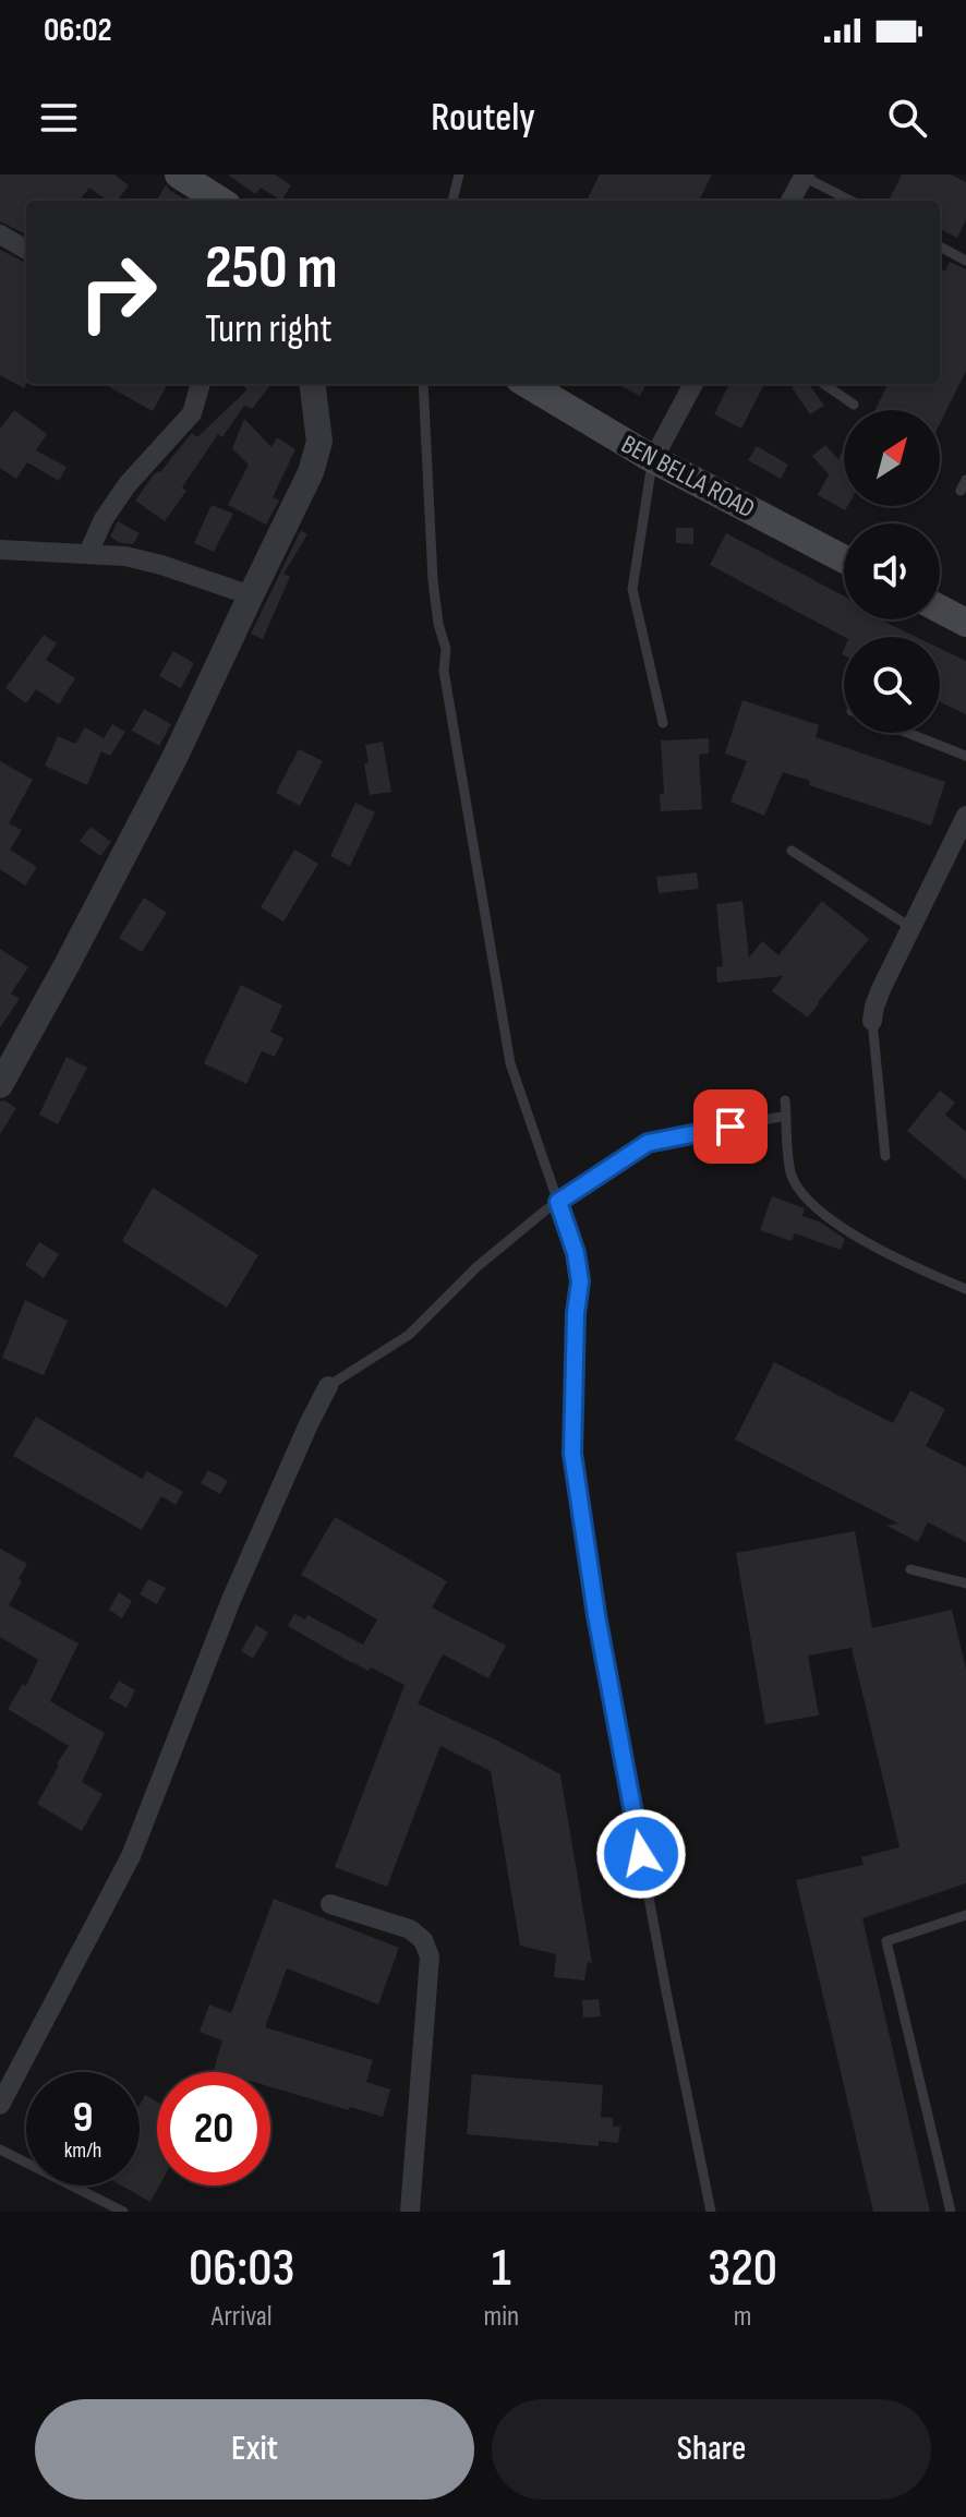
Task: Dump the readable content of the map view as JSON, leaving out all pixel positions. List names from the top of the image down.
{
  "streets": {
    "main road": ["BEN BELLA ROAD"]
  },
  "north": "top right",
  "page": {
    "status": "06:02",
    "header": "Routely",
    "turn": ["250 m", "Turn right"],
    "speed": "9 km/h",
    "limit": "20",
    "eta": [
      "06:03",
      "Arrival",
      "1",
      "min",
      "320",
      "m"
    ],
    "buttons": ["Exit", "Share"]
  }
}
